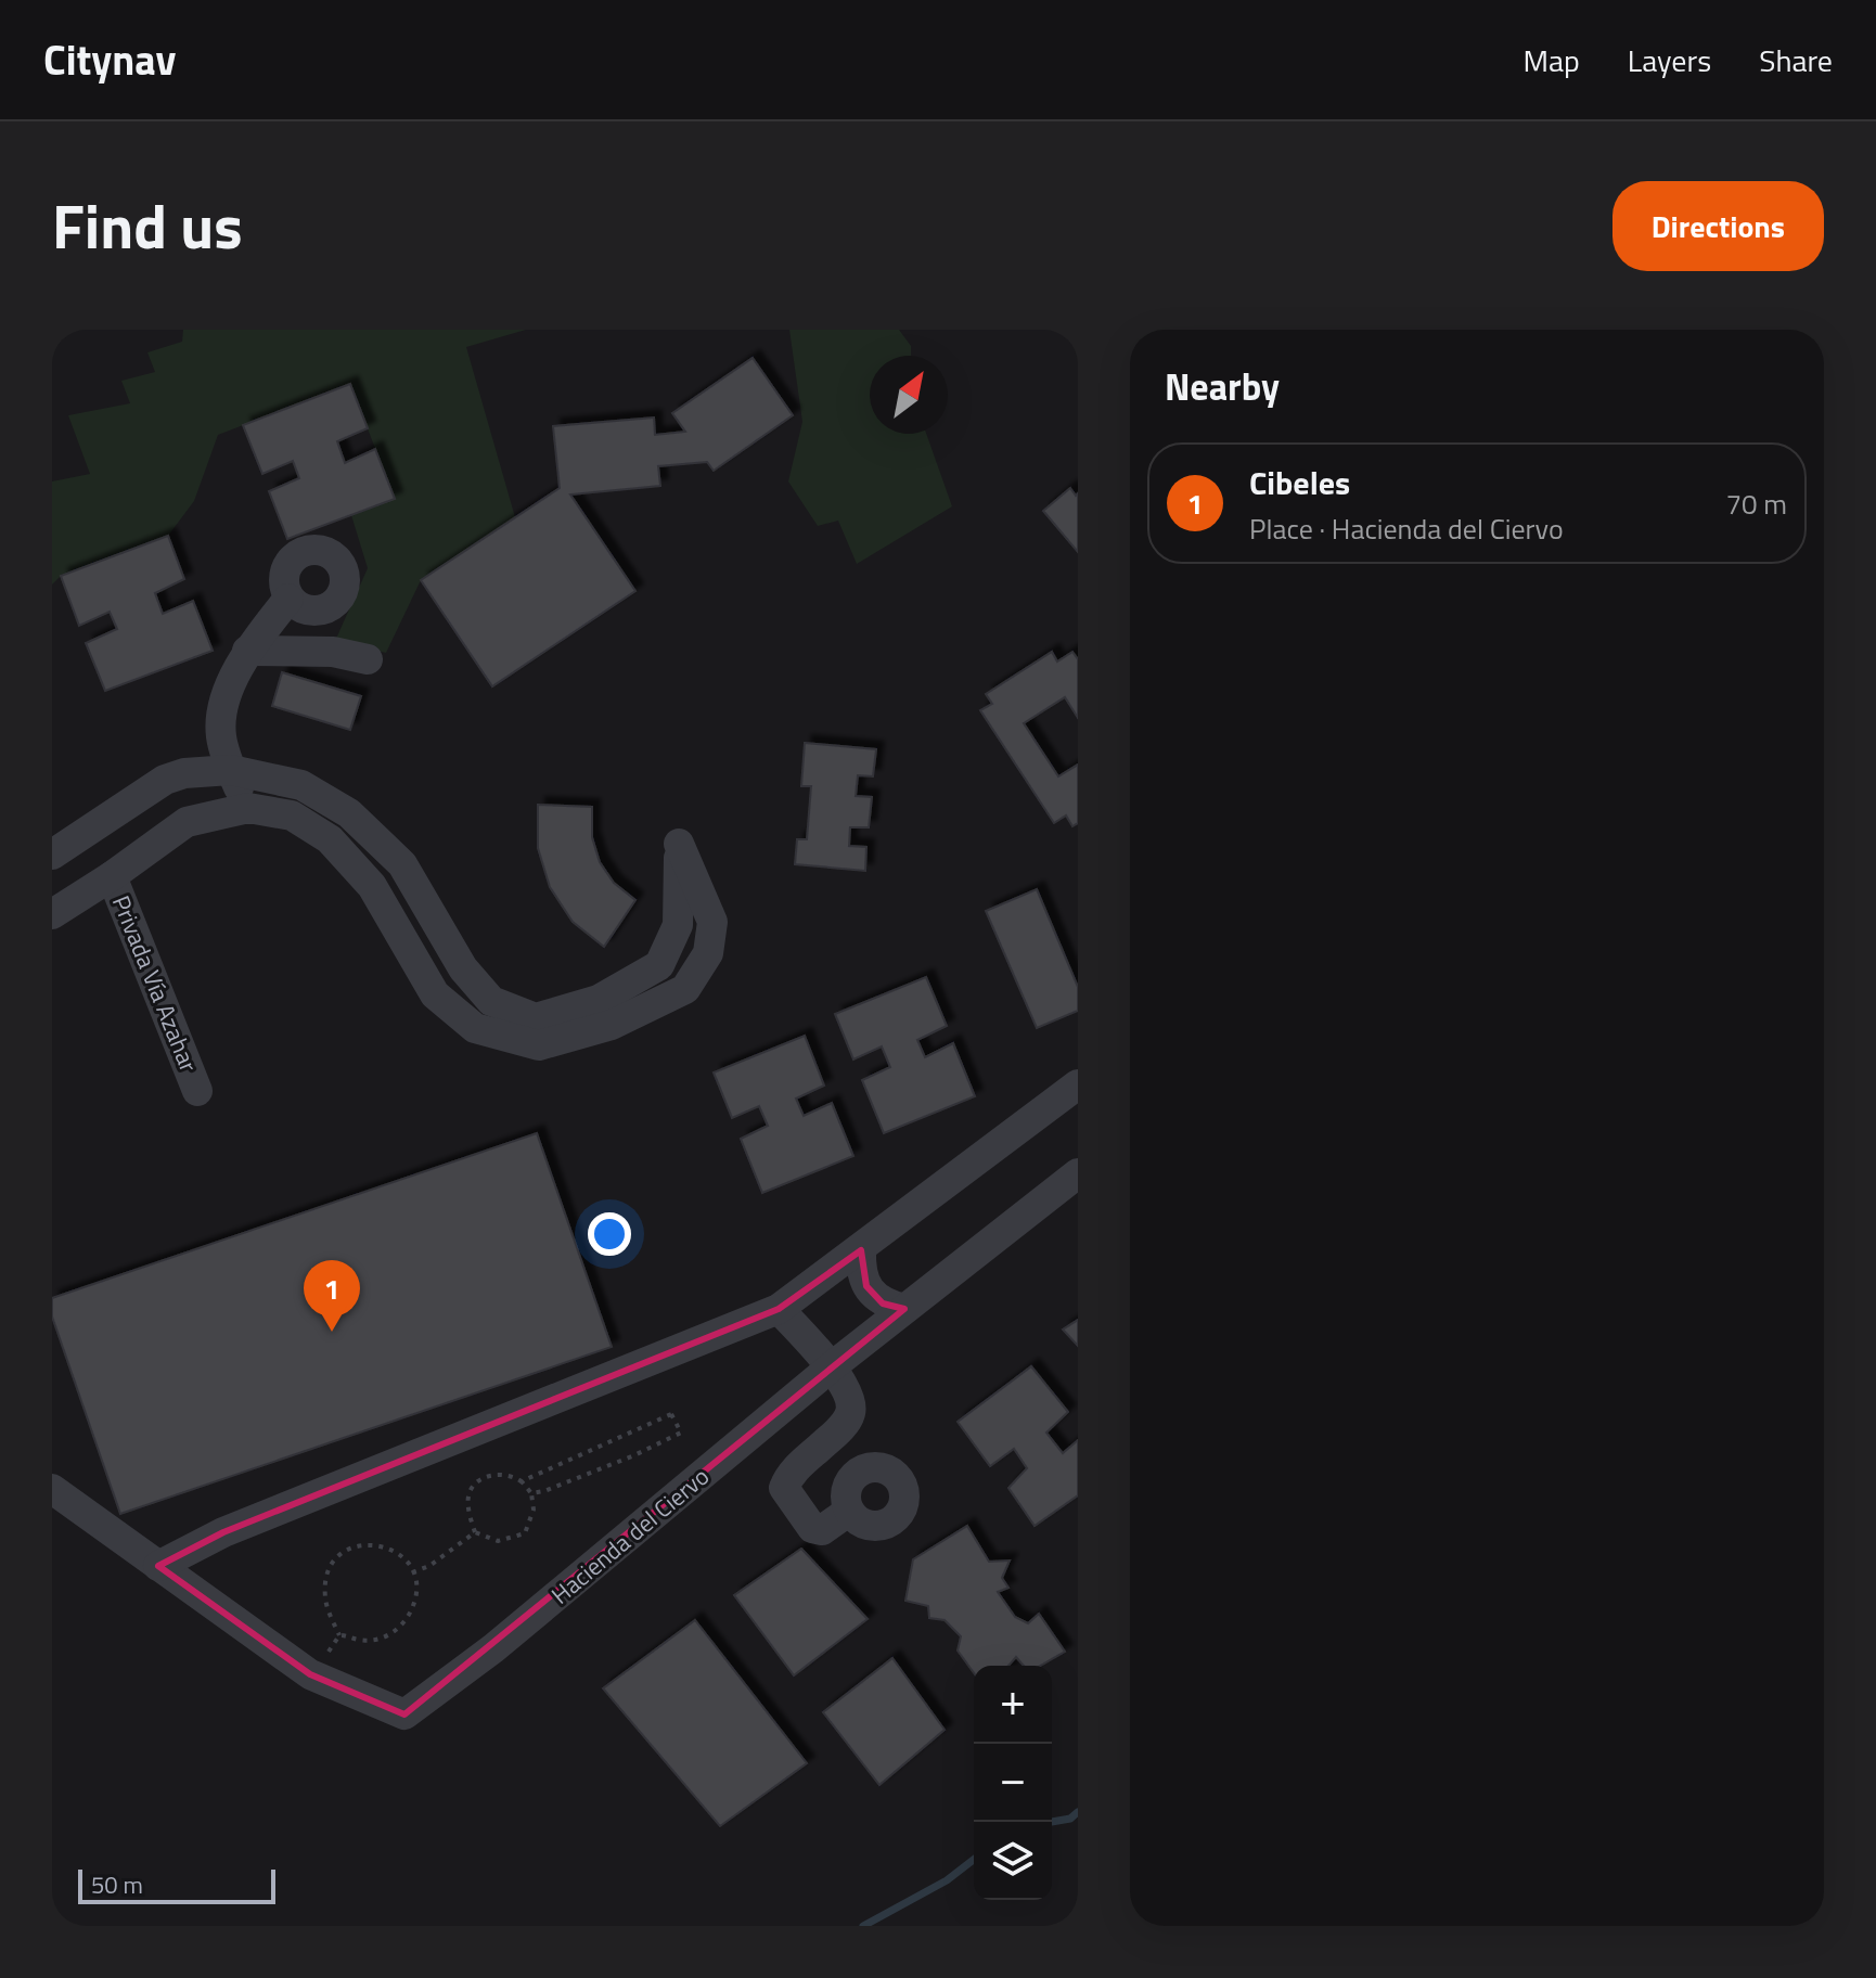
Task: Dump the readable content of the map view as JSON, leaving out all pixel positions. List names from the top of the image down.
{
  "streets": {
    "street": ["Privada Vía Azahar", "Hacienda del Ciervo"]
  },
  "scale_bar": "50 m",
  "north": "top right",
  "page": {
    "header": "Citynav",
    "nav": ["Map", "Layers", "Share"],
    "title": "Find us",
    "buttons": "Directions",
    "heading": "Nearby",
    "list": [
      {
        "mark": "1",
        "name": "Cibeles",
        "note": "Place · Hacienda del Ciervo",
        "value": "70 m"
      }
    ],
    "pins": "1",
    "map_buttons": ["+", "−"],
    "scale": "50 m"
  }
}
